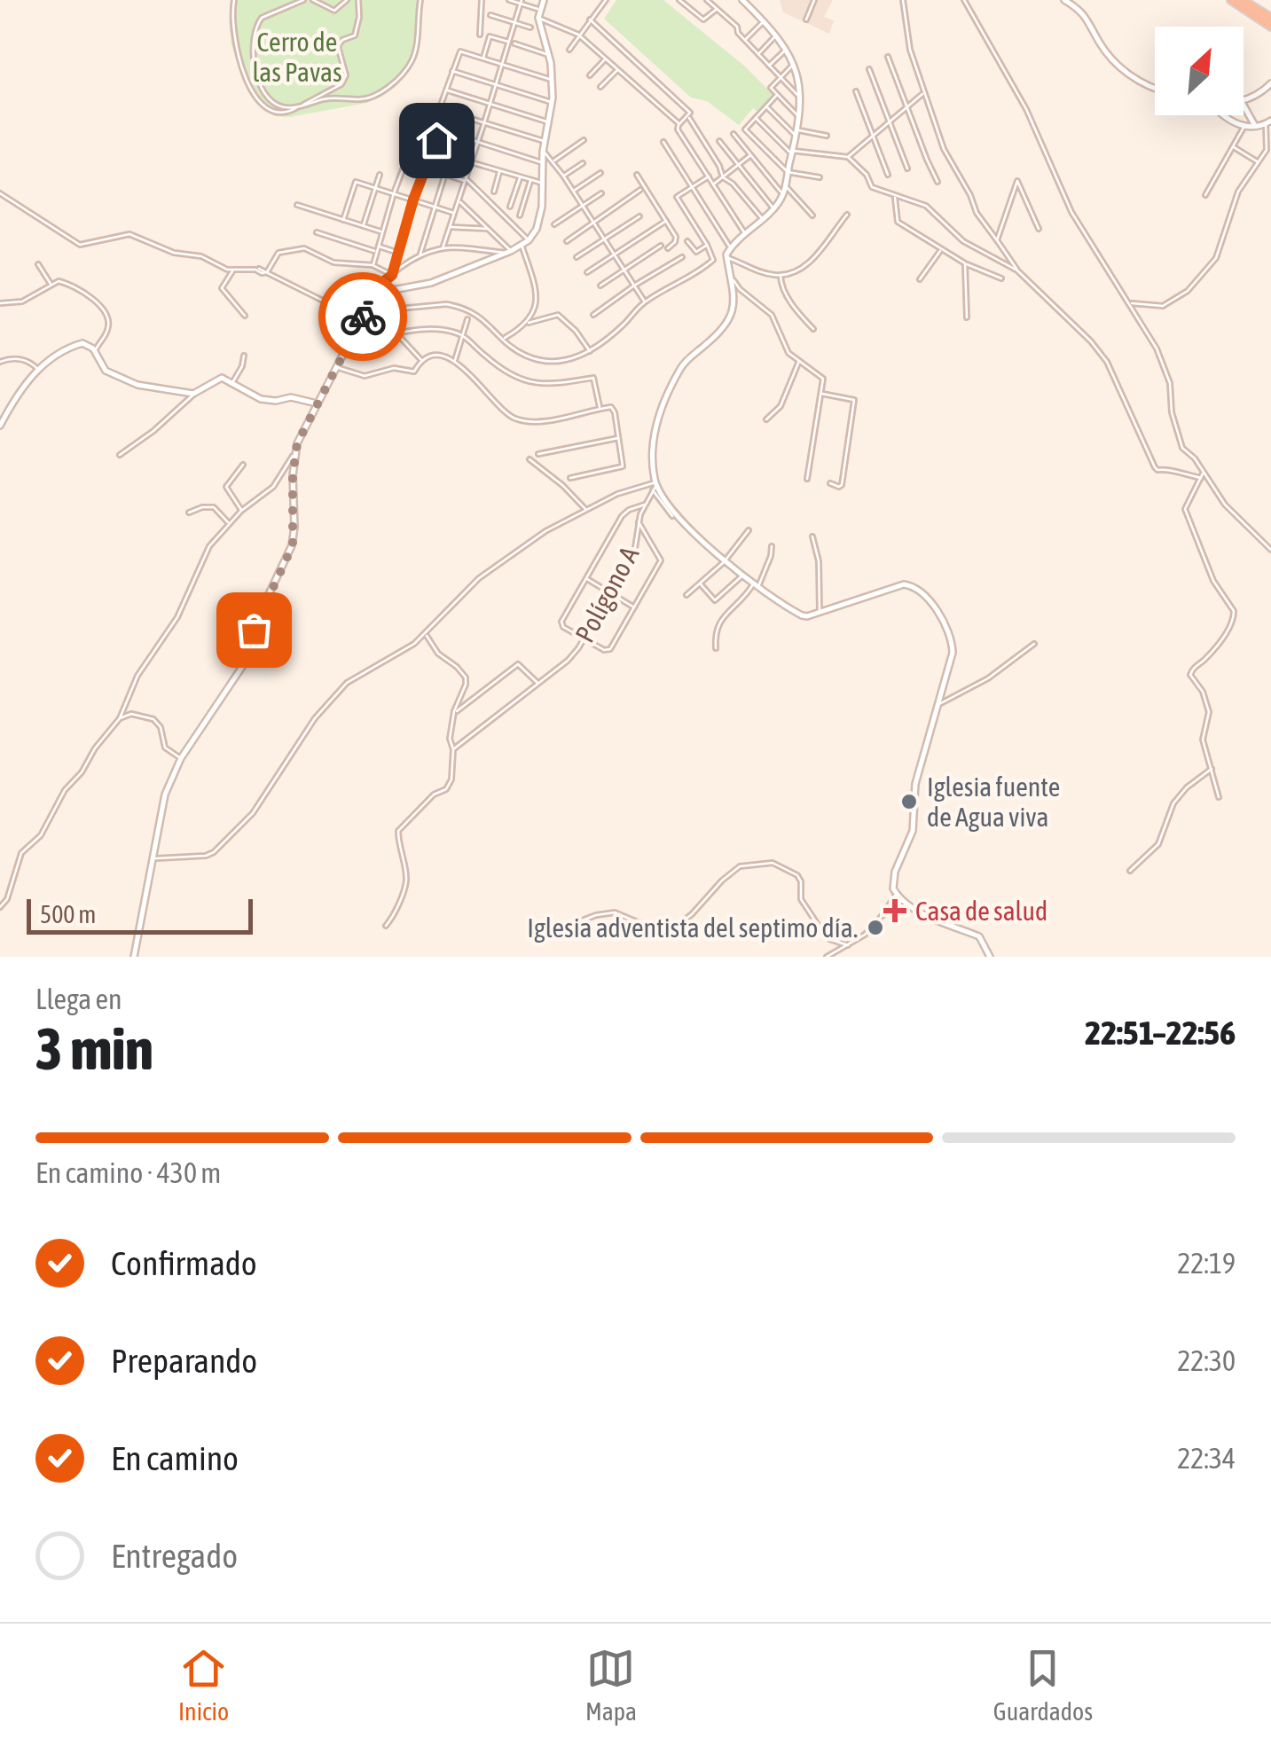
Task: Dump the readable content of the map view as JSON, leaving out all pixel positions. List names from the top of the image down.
{
  "streets": {
    "street": ["Polígono A"]
  },
  "parks": ["Cerro de las Pavas"],
  "places": {
    "other": ["Iglesia fuente de Agua viva", "Iglesia adventista del septimo día."],
    "health": ["Casa de salud"]
  },
  "scale_bar": "500 m",
  "north": "top right",
  "page": {
    "scale": "500 m",
    "heading": ["3 min", "Llega en", "22:51–22:56"],
    "bar": "En camino · 430 m",
    "list": [
      ["Confirmado", "22:19"],
      ["Preparando", "22:30"],
      ["En camino", "22:34"],
      "Entregado"
    ],
    "tabs": ["Inicio", "Mapa", "Guardados"]
  }
}
